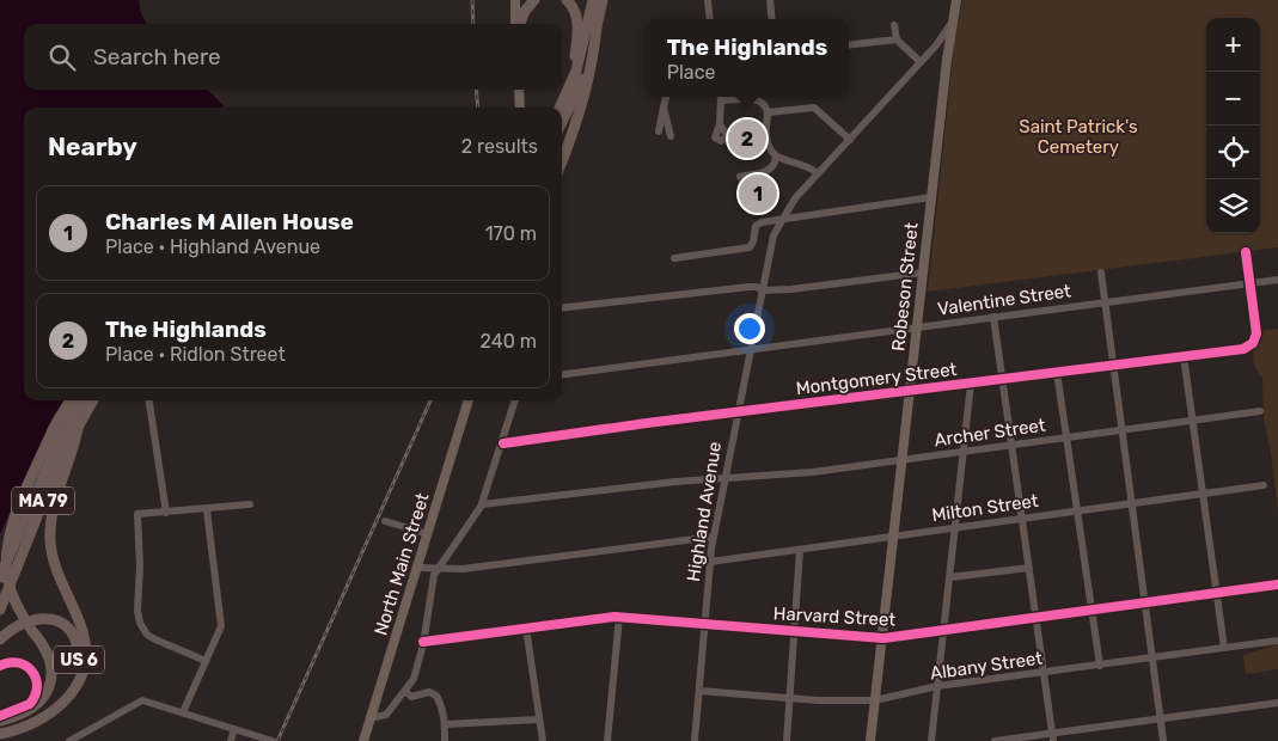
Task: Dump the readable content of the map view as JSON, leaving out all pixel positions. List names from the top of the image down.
{
  "streets": {
    "highway": ["MA 79", "US 6"],
    "main road": ["Robeson Street", "Highland Avenue", "North Main Street"],
    "street": [
      "Valentine Street",
      "Montgomery Street",
      "Archer Street",
      "Milton Street",
      "Harvard Street",
      "Albany Street"
    ]
  },
  "crossings": [
    ["Robeson Street", "Valentine Street"],
    ["Robeson Street", "Montgomery Street"],
    ["Robeson Street", "Archer Street"],
    ["Robeson Street", "Milton Street"],
    ["Robeson Street", "Highland Avenue"],
    ["Robeson Street", "Harvard Street"],
    ["Robeson Street", "Albany Street"],
    ["Valentine Street", "Montgomery Street"],
    ["Valentine Street", "Highland Avenue"],
    ["Montgomery Street", "Highland Avenue"],
    ["Archer Street", "Highland Avenue"],
    ["Milton Street", "Highland Avenue"],
    ["Highland Avenue", "Harvard Street"],
    ["Highland Avenue", "Albany Street"]
  ],
  "parks": ["Saint Patrick's Cemetery"],
  "page": {
    "map_buttons": ["+", "−"],
    "popup": ["The Highlands", "Place"],
    "search": "Search here",
    "heading": ["Nearby", "2 results"],
    "pins": ["2", "1"],
    "list": [
      {
        "mark": "1",
        "name": "Charles M Allen House",
        "note": "Place · Highland Avenue",
        "value": "170 m"
      },
      {
        "mark": "2",
        "name": "The Highlands",
        "note": "Place · Ridlon Street",
        "value": "240 m"
      }
    ]
  }
}
